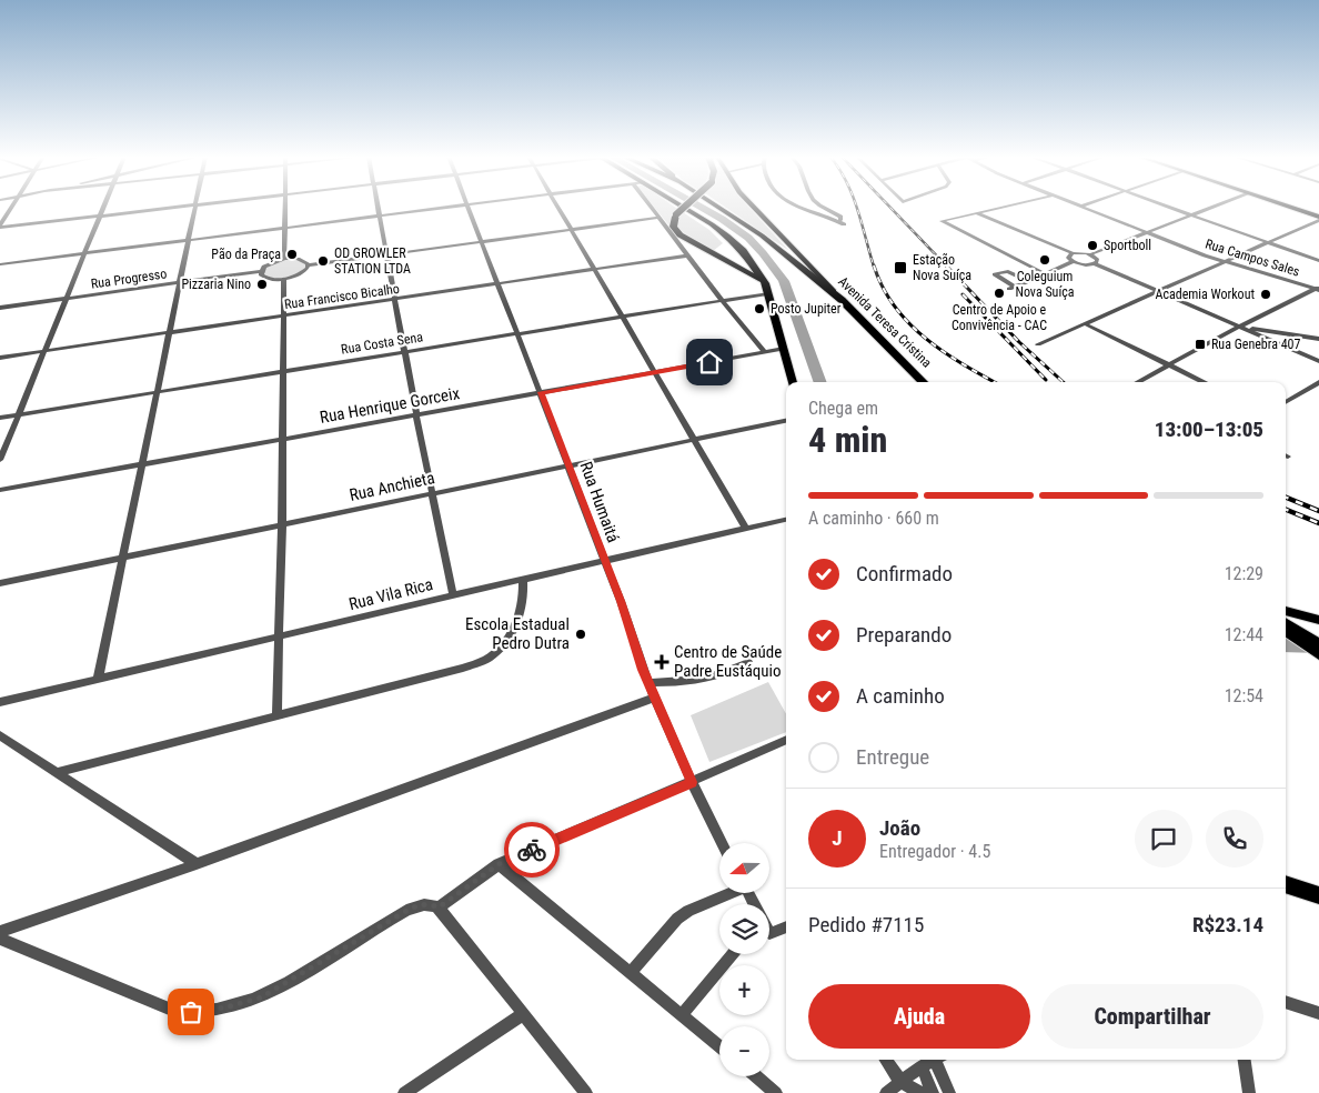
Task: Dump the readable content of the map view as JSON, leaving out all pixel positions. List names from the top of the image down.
{
  "streets": {
    "highway": ["Avenida Teresa Cristina"],
    "street": [
      "Rua Campos Sales",
      "Rua Progresso",
      "Rua Francisco Bicalho",
      "Rua Costa Sena",
      "Rua Henrique Gorceix",
      "Rua Anchieta",
      "Rua Humaitá",
      "Rua Vila Rica"
    ]
  },
  "crossings": [
    ["Rua Francisco Bicalho", "Rua Humaitá"],
    ["Rua Costa Sena", "Rua Humaitá"],
    ["Rua Henrique Gorceix", "Rua Humaitá"],
    ["Rua Anchieta", "Rua Humaitá"],
    ["Rua Humaitá", "Rua Vila Rica"]
  ],
  "places": {
    "other": [
      "Sportboll",
      "Pão da Praça",
      "Coleguium Nova Suíça",
      "OD GROWLER STATION LTDA",
      "Pizzaria Nino",
      "Centro de Apoio e Convivência - CAC",
      "Academia Workout",
      "Posto Jupiter",
      "Escola Estadual Pedro Dutra"
    ],
    "transit": ["Estação Nova Suíça", "Rua Genebra 407"],
    "health": ["Centro de Saúde Padre Eustáquio"]
  },
  "north": "left",
  "page": {
    "heading": ["4 min", "Chega em", "13:00–13:05"],
    "panel": [
      "João",
      "Entregador · 4.5",
      "Pedido #7115",
      "R$23.14"
    ],
    "bar": "A caminho · 660 m",
    "list": [
      ["Confirmado", "12:29"],
      ["Preparando", "12:44"],
      ["A caminho", "12:54"],
      "Entregue"
    ],
    "round": "J",
    "map_buttons": ["+", "−"],
    "buttons": ["Ajuda", "Compartilhar"]
  }
}
